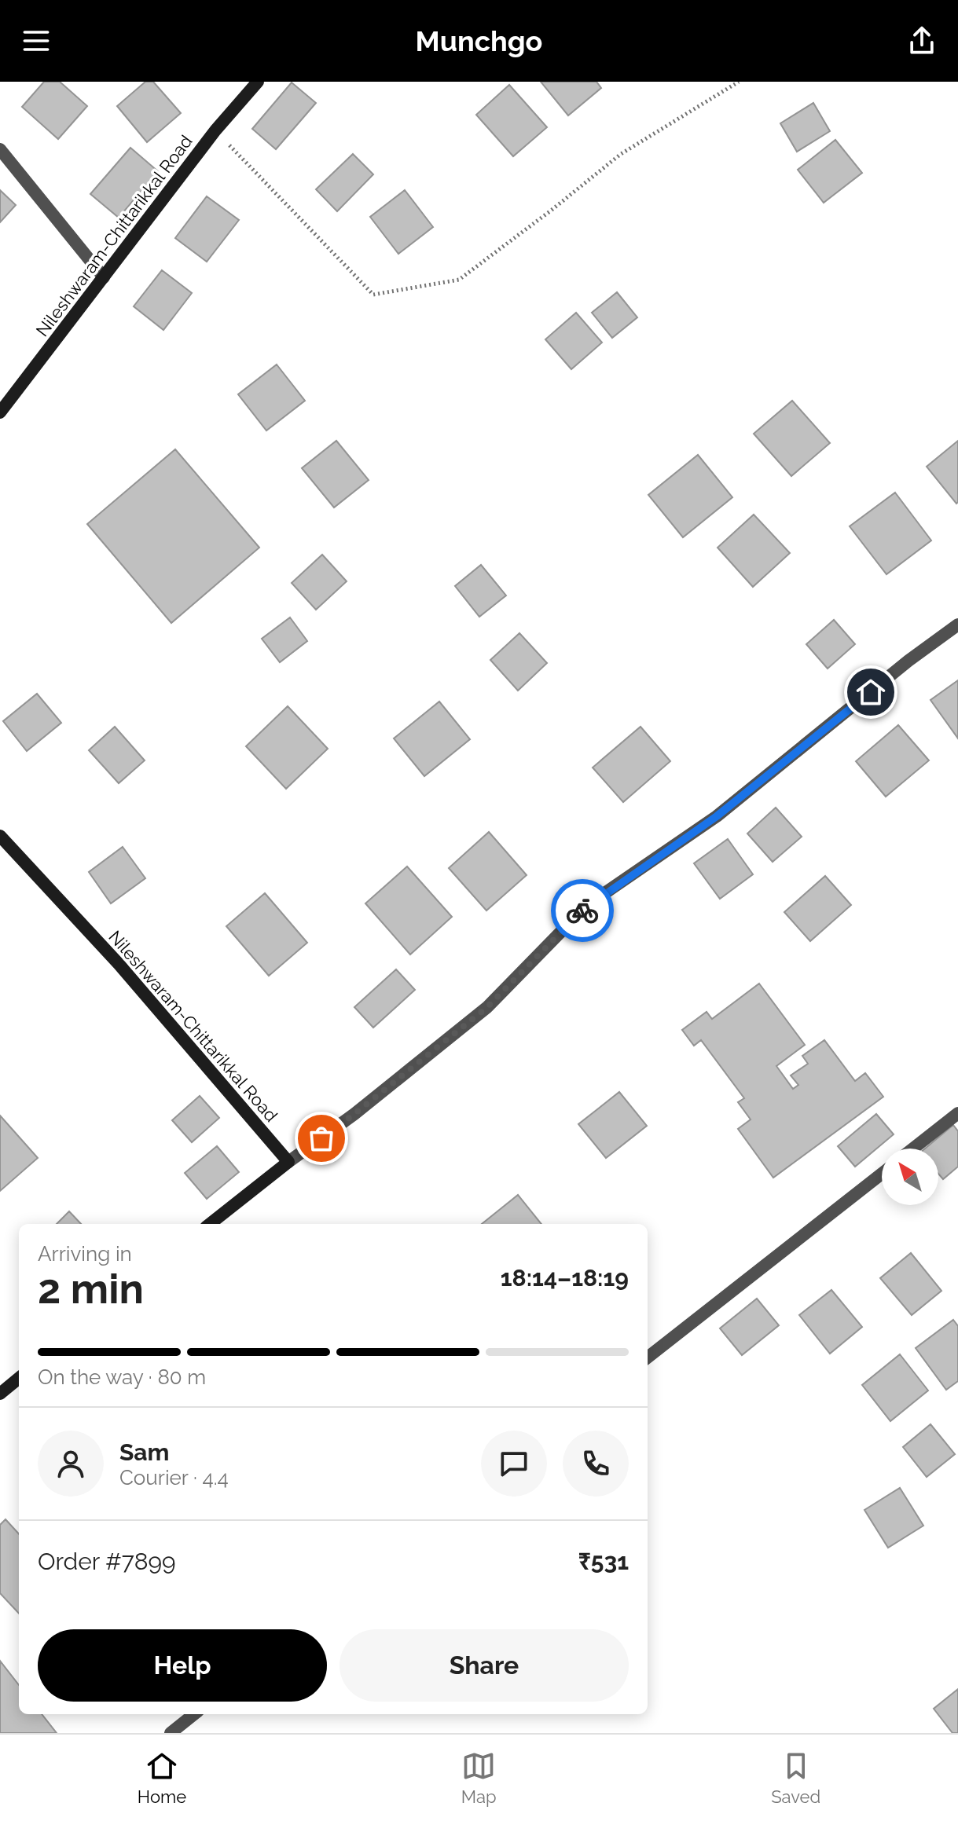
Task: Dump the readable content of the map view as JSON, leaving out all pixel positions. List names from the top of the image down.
{
  "streets": {
    "main road": ["Nileshwaram-Chittarikkal Road"]
  },
  "north": "top left",
  "page": {
    "header": "Munchgo",
    "heading": ["2 min", "Arriving in", "18:14–18:19"],
    "panel": [
      "Sam",
      "Courier · 4.4",
      "Order #7899",
      "₹531"
    ],
    "bar": "On the way · 80 m",
    "buttons": ["Help", "Share"],
    "tabs": ["Home", "Map", "Saved"]
  }
}
